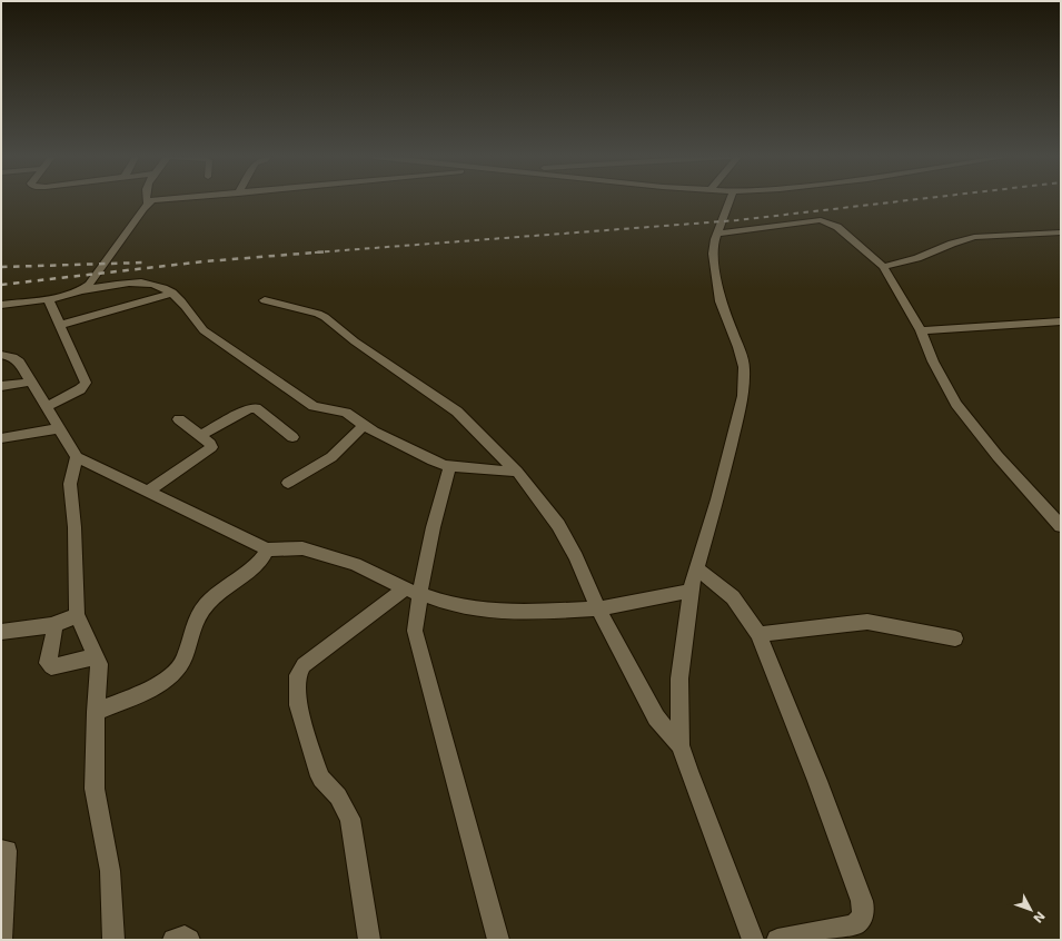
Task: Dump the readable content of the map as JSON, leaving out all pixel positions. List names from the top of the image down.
{
  "north": "bottom right"
}
